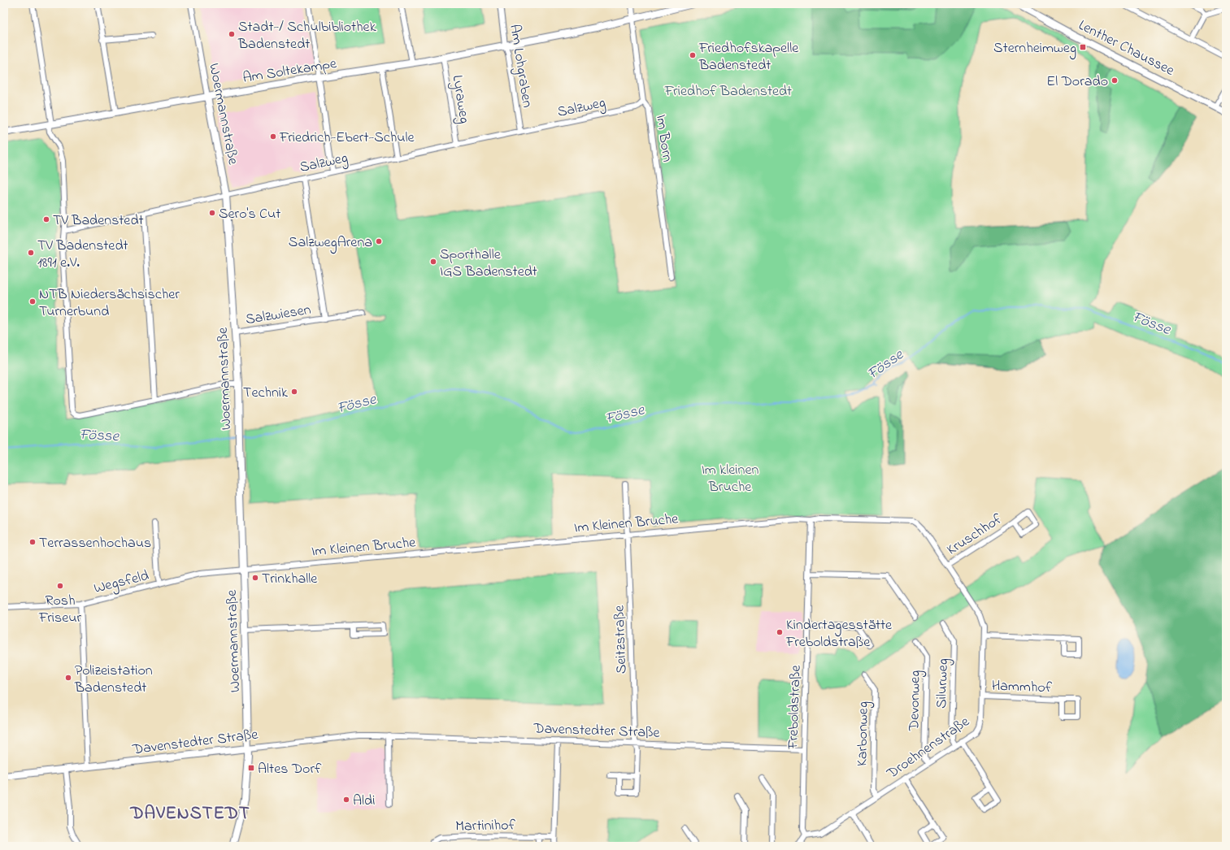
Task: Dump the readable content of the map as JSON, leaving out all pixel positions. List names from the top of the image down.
{
  "streets": {
    "street": [
      "Lenther Chaussee",
      "Am Lohgraben",
      "Am Soltekampe",
      "Lyraweg",
      "Salzweg",
      "Woermannstraße",
      "Im Born",
      "Salzwiesen",
      "Im Kleinen Bruche",
      "Kruschhof",
      "Wegsfeld",
      "Seitzstraße",
      "Silurweg",
      "Hammhof",
      "Devonweg",
      "Freboldstraße",
      "Davenstedter Straße",
      "Karbonweg",
      "Droehnenstraße",
      "Martinihof"
    ]
  },
  "crossings": [
    ["Am Lohgraben", "Am Soltekampe"],
    ["Am Lohgraben", "Salzweg"],
    ["Am Soltekampe", "Lyraweg"],
    ["Am Soltekampe", "Woermannstraße"],
    ["Am Soltekampe", "Im Born"],
    ["Lyraweg", "Salzweg"],
    ["Salzweg", "Woermannstraße"],
    ["Salzweg", "Im Born"],
    ["Salzweg", "Salzwiesen"],
    ["Woermannstraße", "Salzwiesen"],
    ["Woermannstraße", "Im Kleinen Bruche"],
    ["Woermannstraße", "Wegsfeld"],
    ["Woermannstraße", "Davenstedter Straße"],
    ["Im Kleinen Bruche", "Kruschhof"],
    ["Im Kleinen Bruche", "Wegsfeld"],
    ["Im Kleinen Bruche", "Seitzstraße"],
    ["Im Kleinen Bruche", "Freboldstraße"],
    ["Im Kleinen Bruche", "Droehnenstraße"],
    ["Seitzstraße", "Davenstedter Straße"],
    ["Silurweg", "Droehnenstraße"],
    ["Hammhof", "Droehnenstraße"],
    ["Devonweg", "Droehnenstraße"],
    ["Freboldstraße", "Davenstedter Straße"],
    ["Freboldstraße", "Droehnenstraße"],
    ["Karbonweg", "Droehnenstraße"]
  ],
  "districts": ["DAVENSTEDT"],
  "water": ["Fösse"],
  "parks": ["Friedhof Badenstedt", "Im kleinen Bruche"],
  "places": {
    "other": [
      "Stadt-/ Schulbibliothek Badenstedt",
      "Friedhofskapelle Badenstedt",
      "El Dorado",
      "Friedrich-Ebert-Schule",
      "Sero's Cut",
      "TV Badenstedt",
      "SalzwegArena",
      "TV Badenstedt 1891 e.V.",
      "Sporthalle IGS Badenstedt",
      "NTB Niedersächsischer Turnerbund",
      "Technik",
      "Terrassenhochaus",
      "Trinkhalle",
      "Rosh Friseur",
      "Kindertagesstätte Freboldstraße",
      "Polizeistation Badenstedt",
      "Aldi"
    ],
    "transit": ["Sternheimweg", "Altes Dorf"]
  }
}
